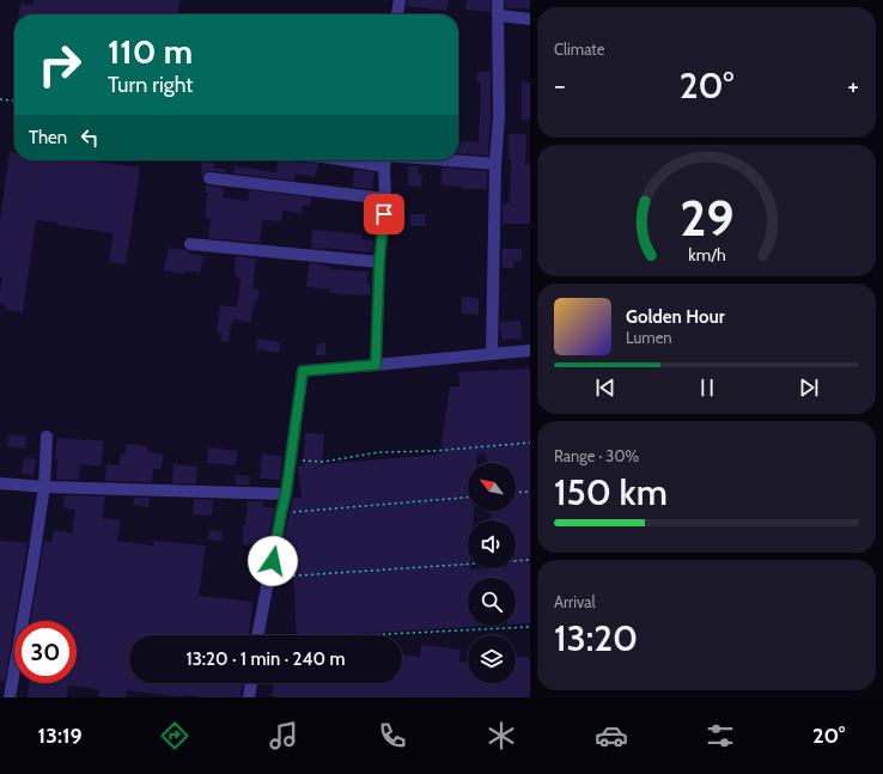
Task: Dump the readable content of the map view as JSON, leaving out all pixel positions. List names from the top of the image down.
{
  "north": "top left",
  "page": {
    "tile": [
      "Climate",
      ["Range · 30%", "150 km"],
      ["Arrival", "13:20"]
    ],
    "turn": ["110 m", "Turn right"],
    "heat": ["−", "20°", "+"],
    "then": "Then",
    "song": ["Golden Hour", "Lumen"],
    "limit": "30",
    "trip": "13:20 · 1 min · 240 m",
    "tabs": ["13:19", "20°"],
    "gauge": ["29", "km/h"]
  }
}
